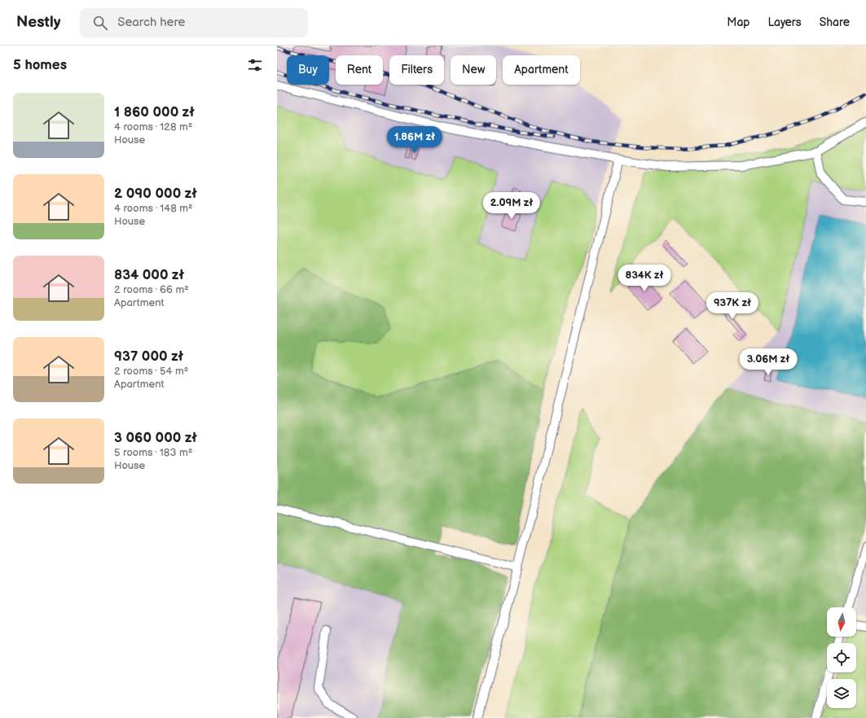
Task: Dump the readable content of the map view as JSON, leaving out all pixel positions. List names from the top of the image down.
{
  "north": "bottom",
  "page": {
    "header": "Nestly",
    "search": "Search here",
    "nav": ["Map", "Layers", "Share"],
    "heading": "5 homes",
    "chip": [
      "Buy",
      "Rent",
      "Filters",
      "New",
      "Apartment"
    ],
    "list": [
      {
        "name": "1 860 000 zł",
        "note": "4 rooms · 128 m² · House"
      },
      {
        "name": "2 090 000 zł",
        "note": "4 rooms · 148 m² · House"
      },
      {
        "name": "834 000 zł",
        "note": "2 rooms · 66 m² · Apartment"
      },
      {
        "name": "937 000 zł",
        "note": "2 rooms · 54 m² · Apartment"
      },
      {
        "name": "3 060 000 zł",
        "note": "5 rooms · 183 m² · House"
      }
    ],
    "price": [
      "1.86M zł",
      "2.09M zł",
      "834K zł",
      "937K zł",
      "3.06M zł"
    ]
  }
}
